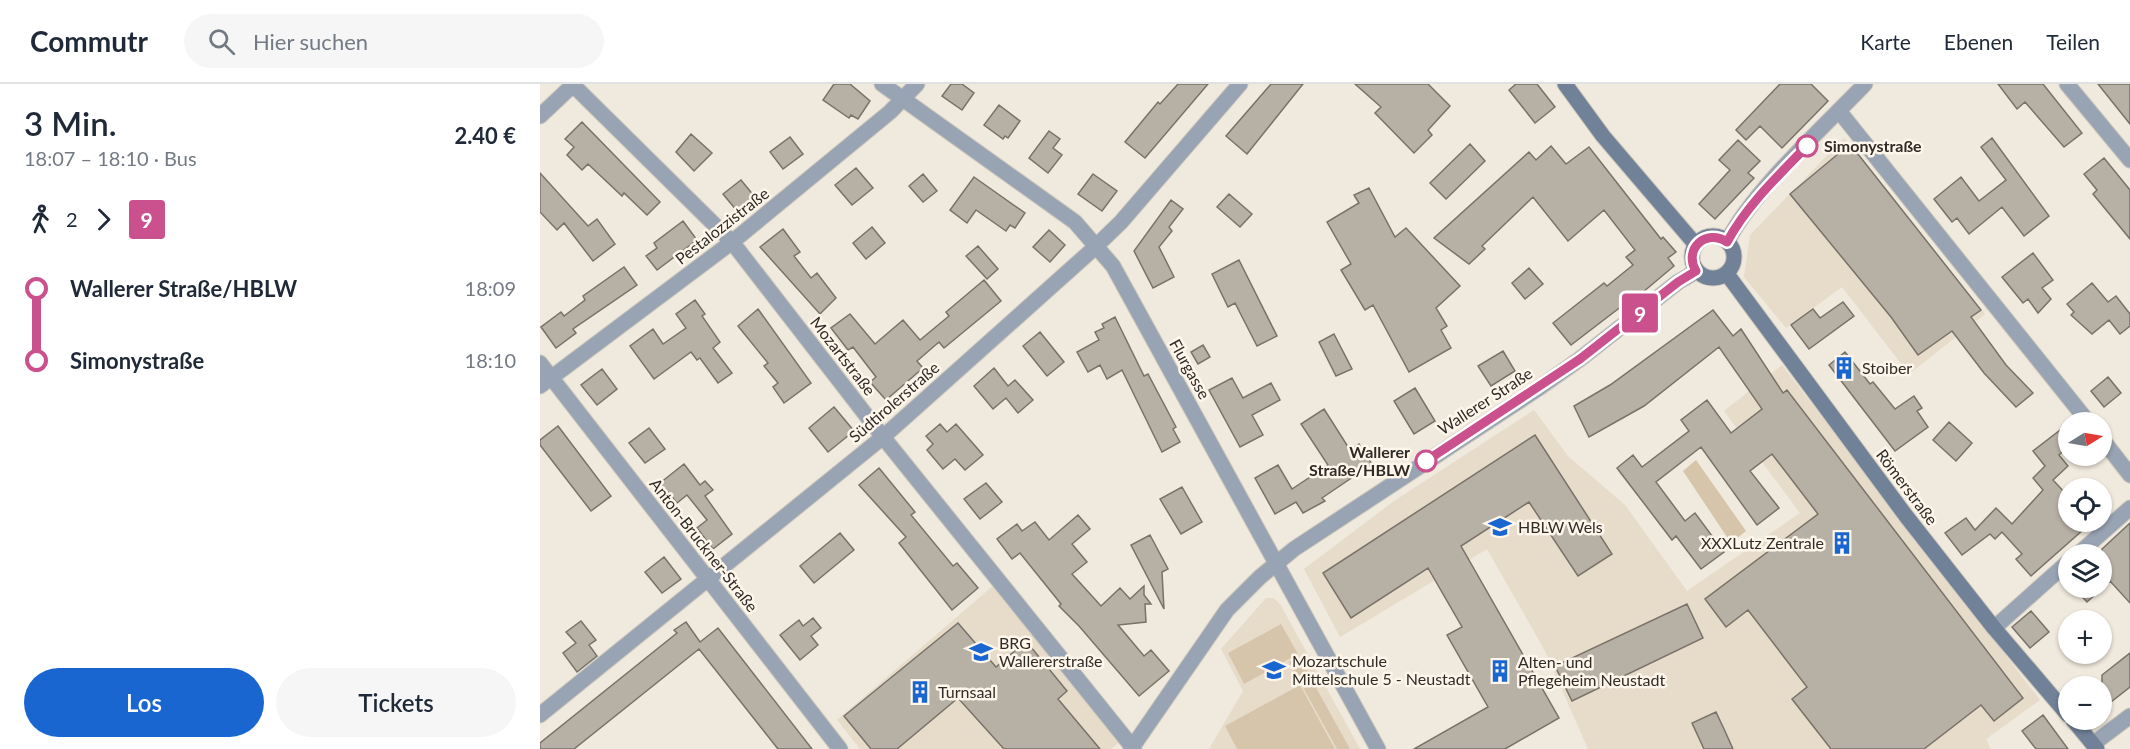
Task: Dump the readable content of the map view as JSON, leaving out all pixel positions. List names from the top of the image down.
{
  "streets": {
    "main road": ["Römerstraße"],
    "street": [
      "Pestalozzistraße",
      "Mozartstraße",
      "Flurgasse",
      "Wallerer Straße",
      "Südtirolerstraße",
      "Anton-Bruckner-Straße"
    ]
  },
  "crossings": [
    ["Pestalozzistraße", "Mozartstraße"],
    ["Pestalozzistraße", "Flurgasse"],
    ["Pestalozzistraße", "Anton-Bruckner-Straße"],
    ["Mozartstraße", "Wallerer Straße"],
    ["Mozartstraße", "Südtirolerstraße"],
    ["Flurgasse", "Wallerer Straße"],
    ["Flurgasse", "Südtirolerstraße"],
    ["Wallerer Straße", "Römerstraße"],
    ["Südtirolerstraße", "Anton-Bruckner-Straße"]
  ],
  "places": {
    "other": ["Simonystraße", "Wallerer Straße/HBLW"],
    "building": [
      "Stoiber",
      "XXXLutz Zentrale",
      "Alten- und Pflegeheim Neustadt",
      "Turnsaal"
    ],
    "school or university": ["HBLW Wels", "BRG Wallererstraße", "Mozartschule Mittelschule 5 - Neustadt"]
  },
  "lines": ["bus line 9"],
  "north": "right",
  "page": {
    "header": "Commutr",
    "search": "Hier suchen",
    "nav": ["Karte", "Ebenen", "Teilen"],
    "heading": ["3 Min.", "18:07 – 18:10 · Bus", "2.40 €"],
    "on_map": "9",
    "legs": ["2", "9"],
    "list": [
      {
        "name": "Wallerer Straße/HBLW",
        "value": "18:09"
      },
      {
        "name": "Simonystraße",
        "value": "18:10"
      }
    ],
    "map_buttons": ["+", "−"],
    "buttons": ["Los", "Tickets"]
  }
}
